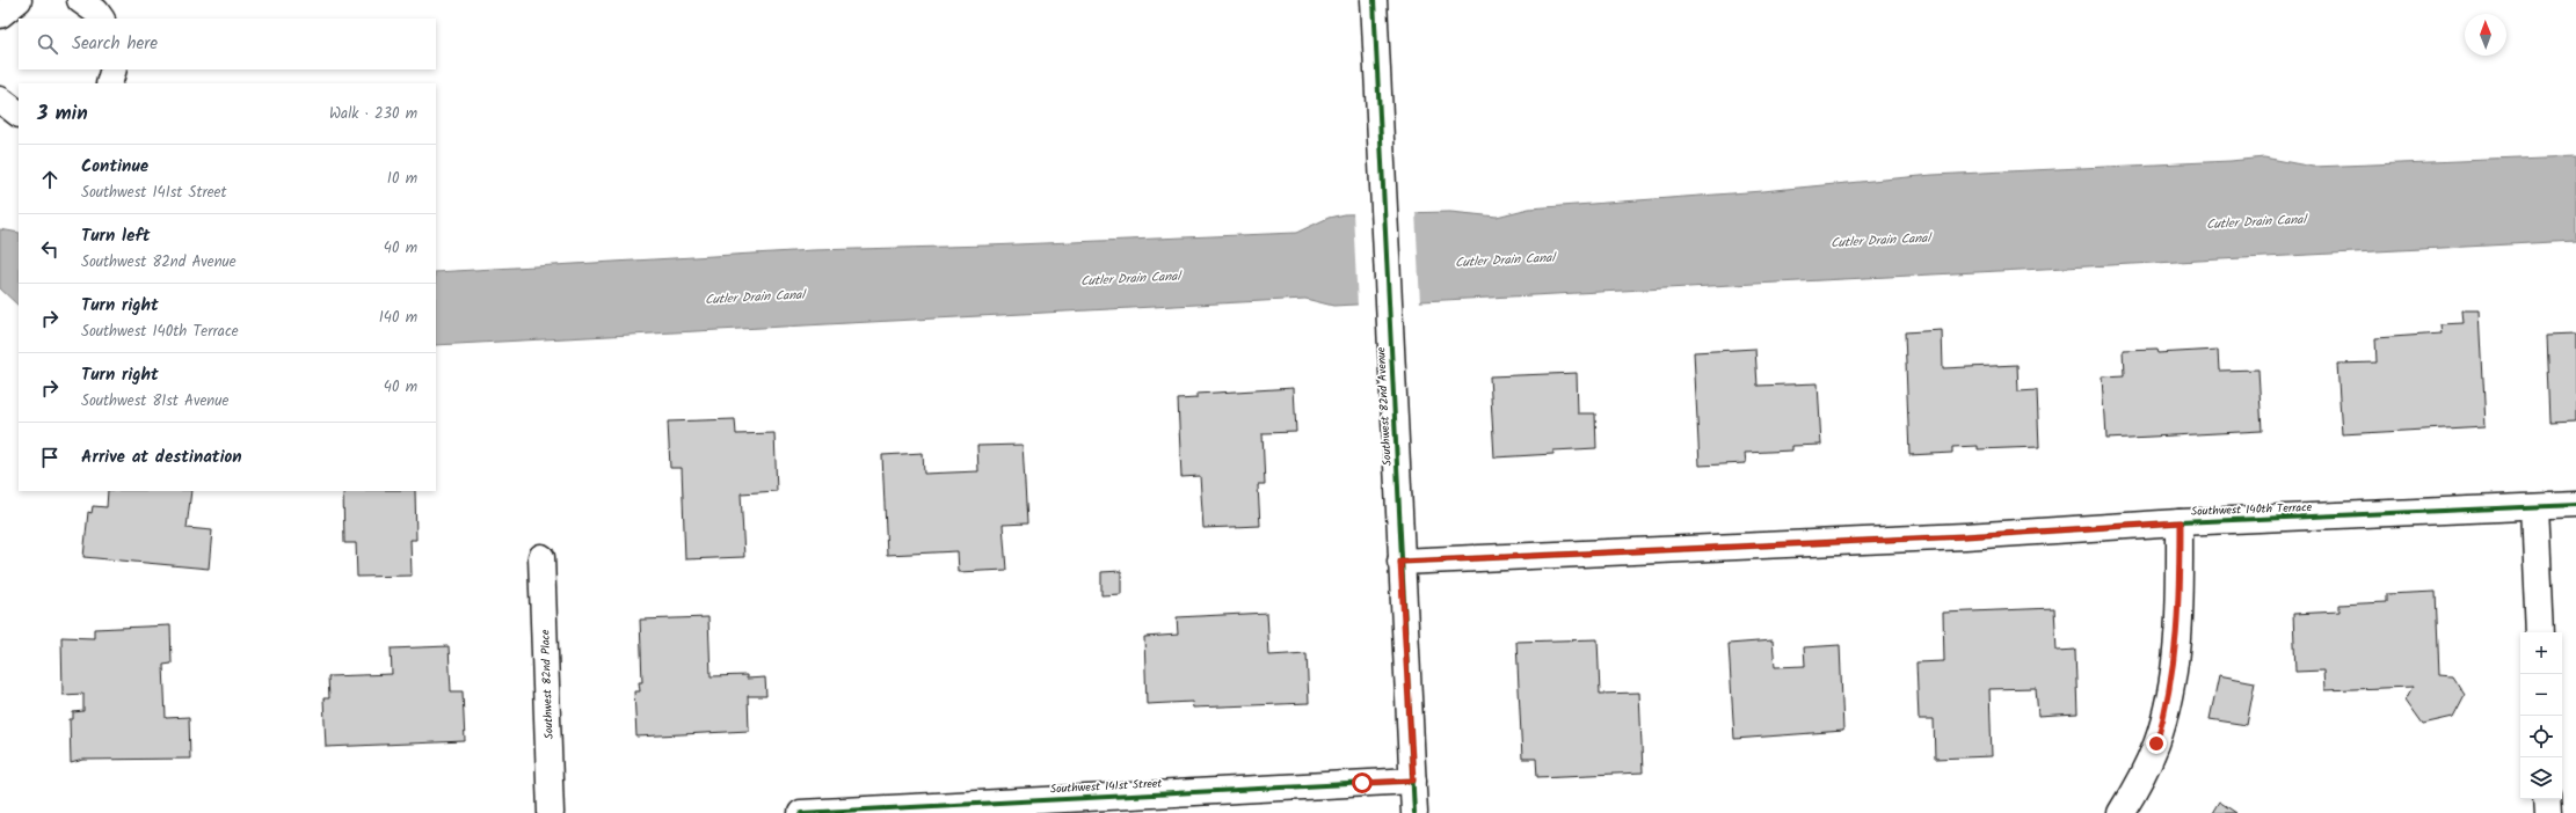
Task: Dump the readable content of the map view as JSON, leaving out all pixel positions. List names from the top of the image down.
{
  "streets": {
    "street": [
      "Southwest 82nd Avenue",
      "Southwest 140th Terrace",
      "Southwest 82nd Place",
      "Southwest 141st Street"
    ]
  },
  "crossings": [
    ["Southwest 82nd Avenue", "Southwest 140th Terrace"],
    ["Southwest 82nd Avenue", "Southwest 141st Street"]
  ],
  "water": ["Cutler Drain Canal"],
  "north": "top",
  "page": {
    "search": "Search here",
    "heading": ["3 min", "Walk · 230 m"],
    "list": [
      ["Continue", "Southwest 141st Street", "10 m"],
      ["Turn left", "Southwest 82nd Avenue", "40 m"],
      ["Turn right", "Southwest 140th Terrace", "140 m"],
      ["Turn right", "Southwest 81st Avenue", "40 m"],
      "Arrive at destination"
    ],
    "map_buttons": ["+", "−"]
  }
}
